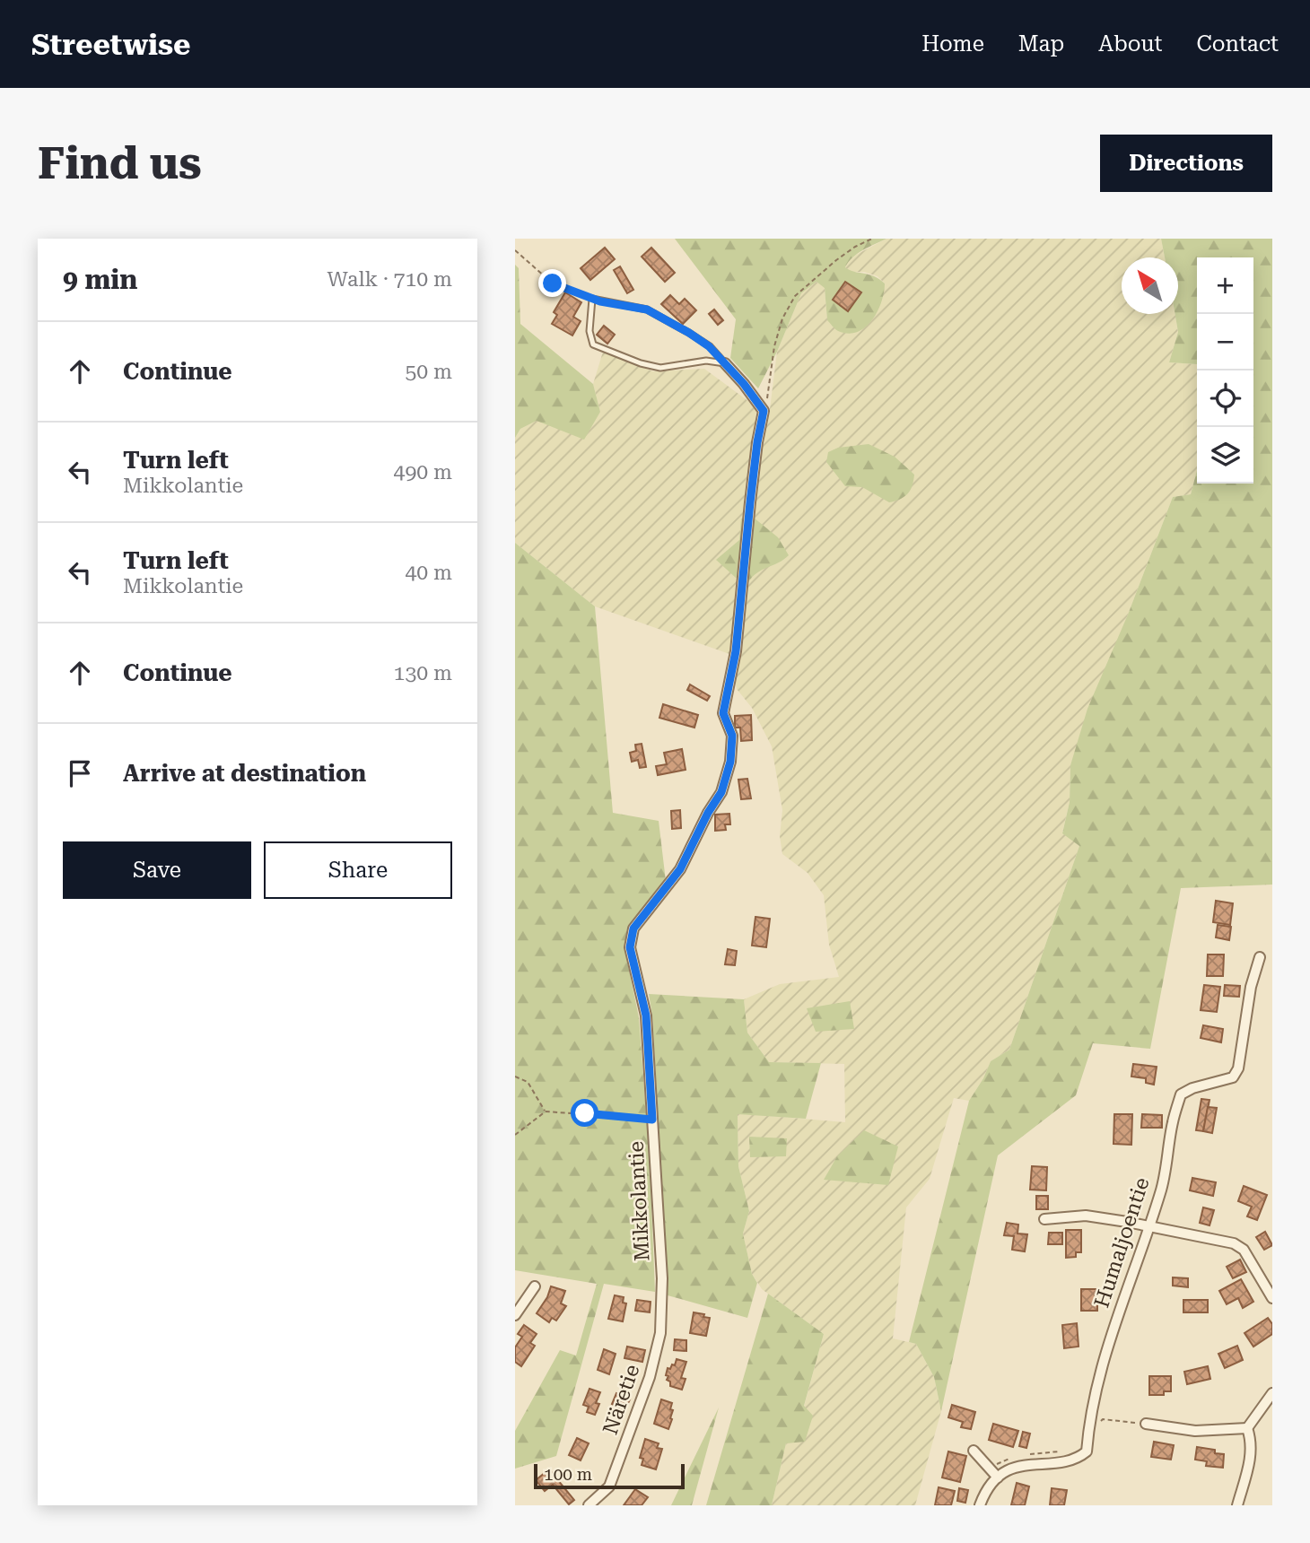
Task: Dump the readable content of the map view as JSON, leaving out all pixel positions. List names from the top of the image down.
{
  "streets": {
    "street": ["Mikkolantie", "Humaljoentie", "Näretie"]
  },
  "crossings": [
    ["Mikkolantie", "Näretie"]
  ],
  "scale_bar": "100 m",
  "north": "top left",
  "page": {
    "header": "Streetwise",
    "nav": [
      "Home",
      "Map",
      "About",
      "Contact"
    ],
    "buttons": [
      "Directions",
      ["Save", "Share"]
    ],
    "title": "Find us",
    "heading": ["9 min", "Walk · 710 m"],
    "map_buttons": ["+", "−"],
    "list": [
      ["Continue", "50 m"],
      ["Turn left", "Mikkolantie", "490 m"],
      ["Turn left", "Mikkolantie", "40 m"],
      ["Continue", "130 m"],
      "Arrive at destination"
    ],
    "scale": "100 m"
  }
}
